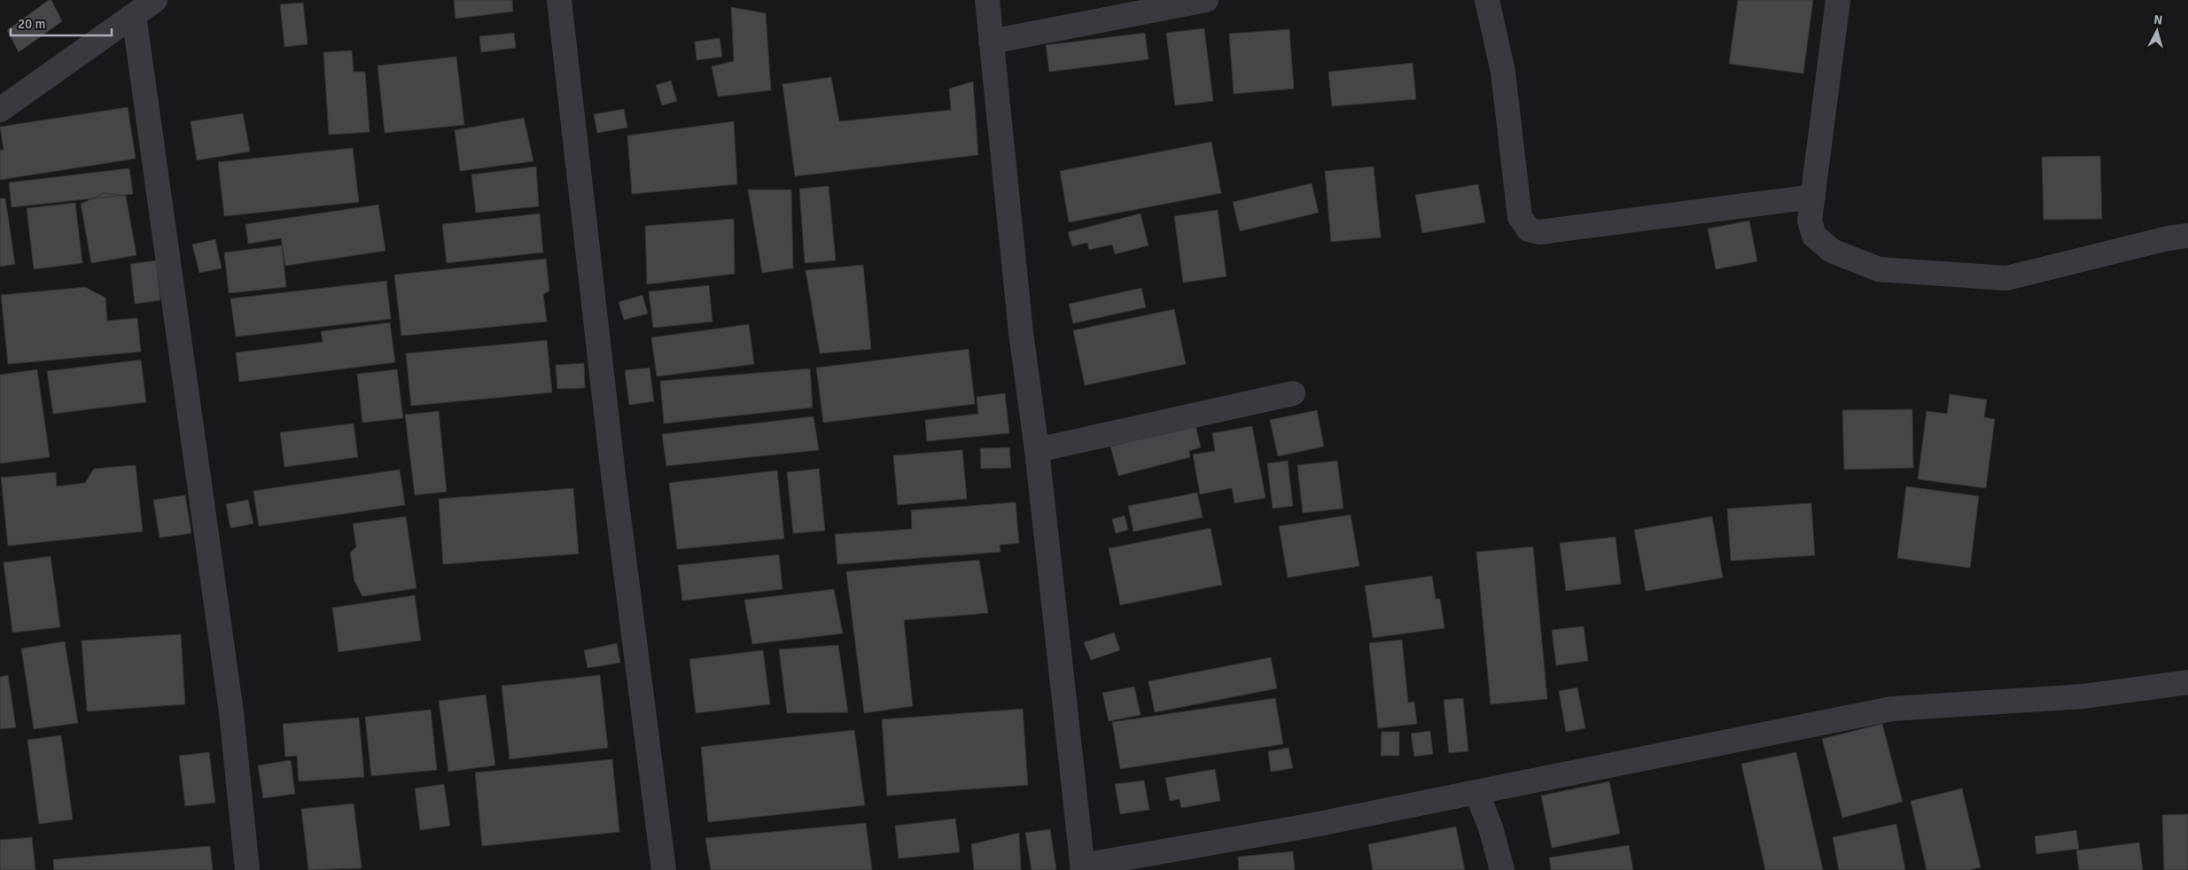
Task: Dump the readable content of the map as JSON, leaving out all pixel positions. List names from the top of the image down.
{
  "scale_bar": "20 m",
  "north": "top"
}
